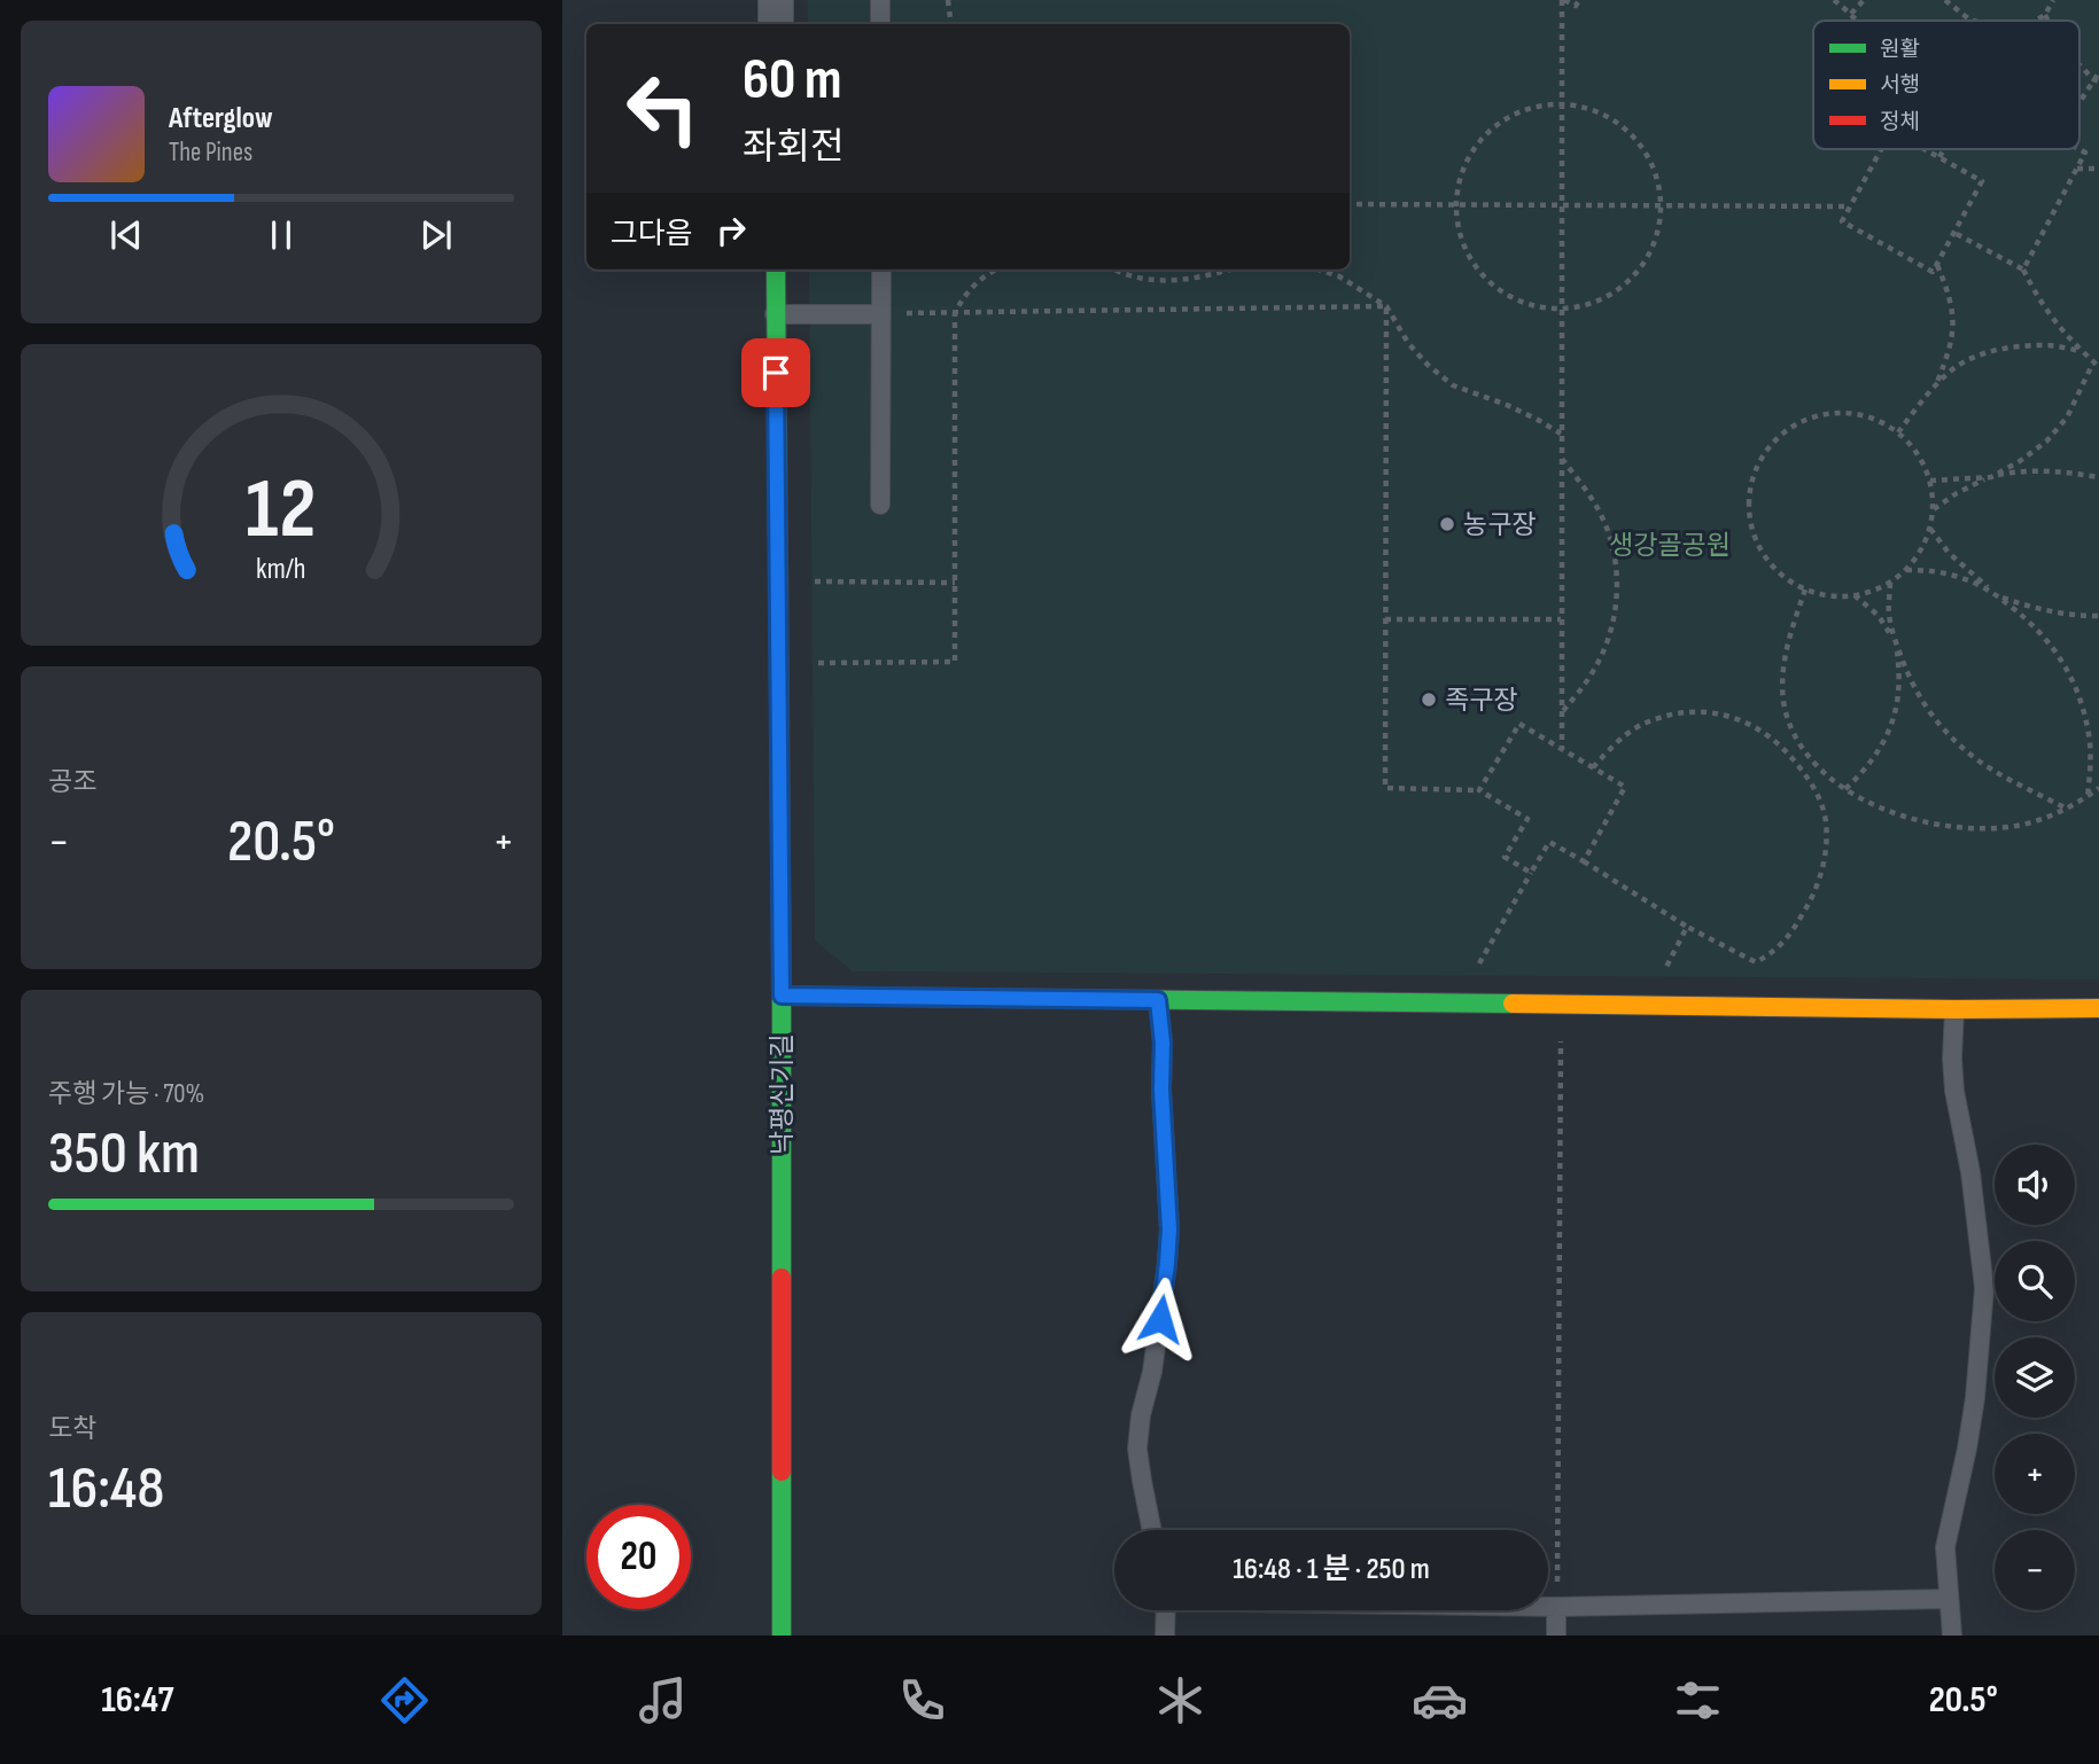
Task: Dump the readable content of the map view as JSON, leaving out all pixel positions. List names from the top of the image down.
{
  "streets": {
    "street": ["낙평신기길"]
  },
  "parks": ["생강골공원"],
  "places": ["농구장", "족구장"],
  "legend": ["원활", "서행", "정체"],
  "page": {
    "turn": ["60 m", "좌회전"],
    "song": ["Afterglow", "The Pines"],
    "then": "그다음",
    "tile": [
      "공조",
      ["주행 가능 · 70%", "350 km"],
      ["도착", "16:48"]
    ],
    "heat": ["−", "20.5°", "+"],
    "map_buttons": ["+", "−"],
    "limit": "20",
    "trip": "16:48 · 1 분 · 250 m",
    "tabs": ["16:47", "20.5°"],
    "gauge": ["12", "km/h"]
  }
}
